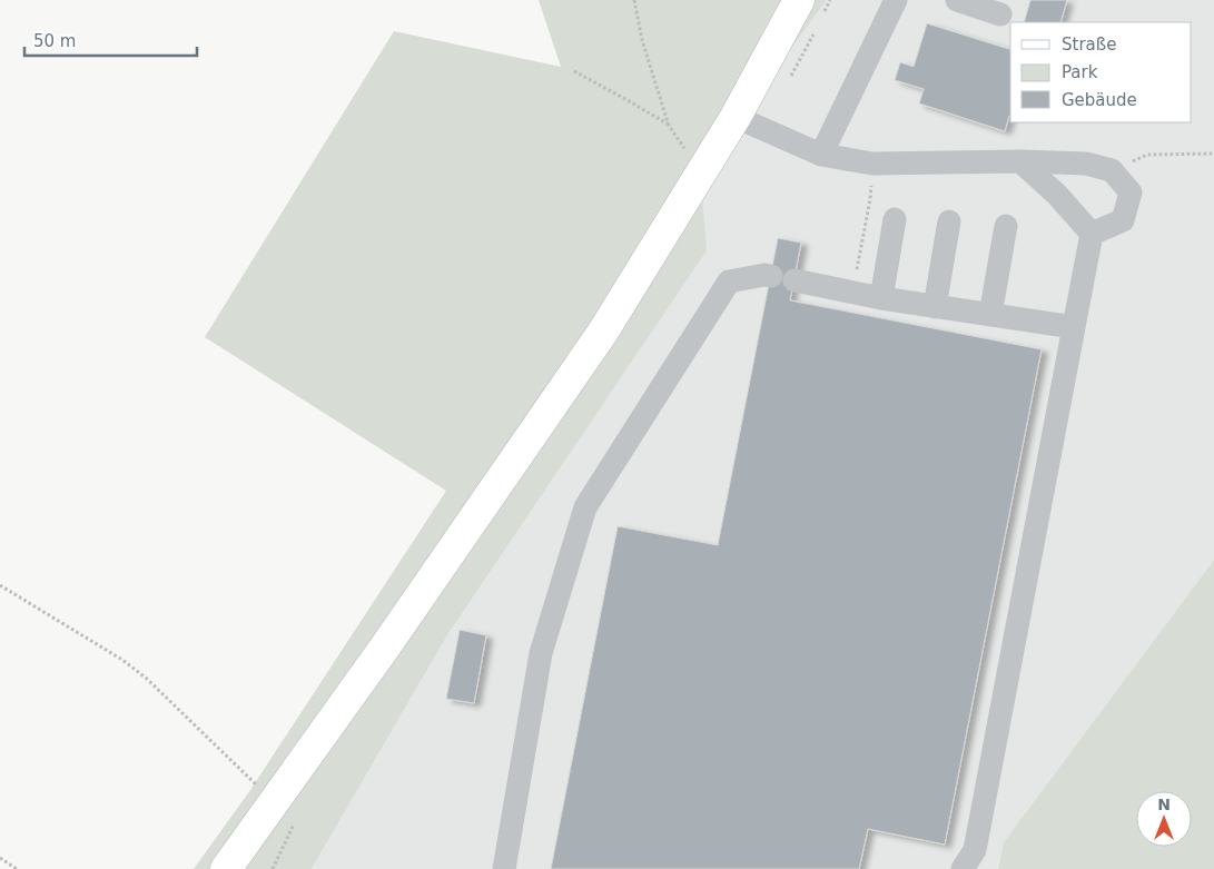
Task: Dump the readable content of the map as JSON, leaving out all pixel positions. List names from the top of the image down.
{
  "legend": ["Straße", "Park", "Gebäude"],
  "scale_bar": "50 m",
  "north": "top"
}
